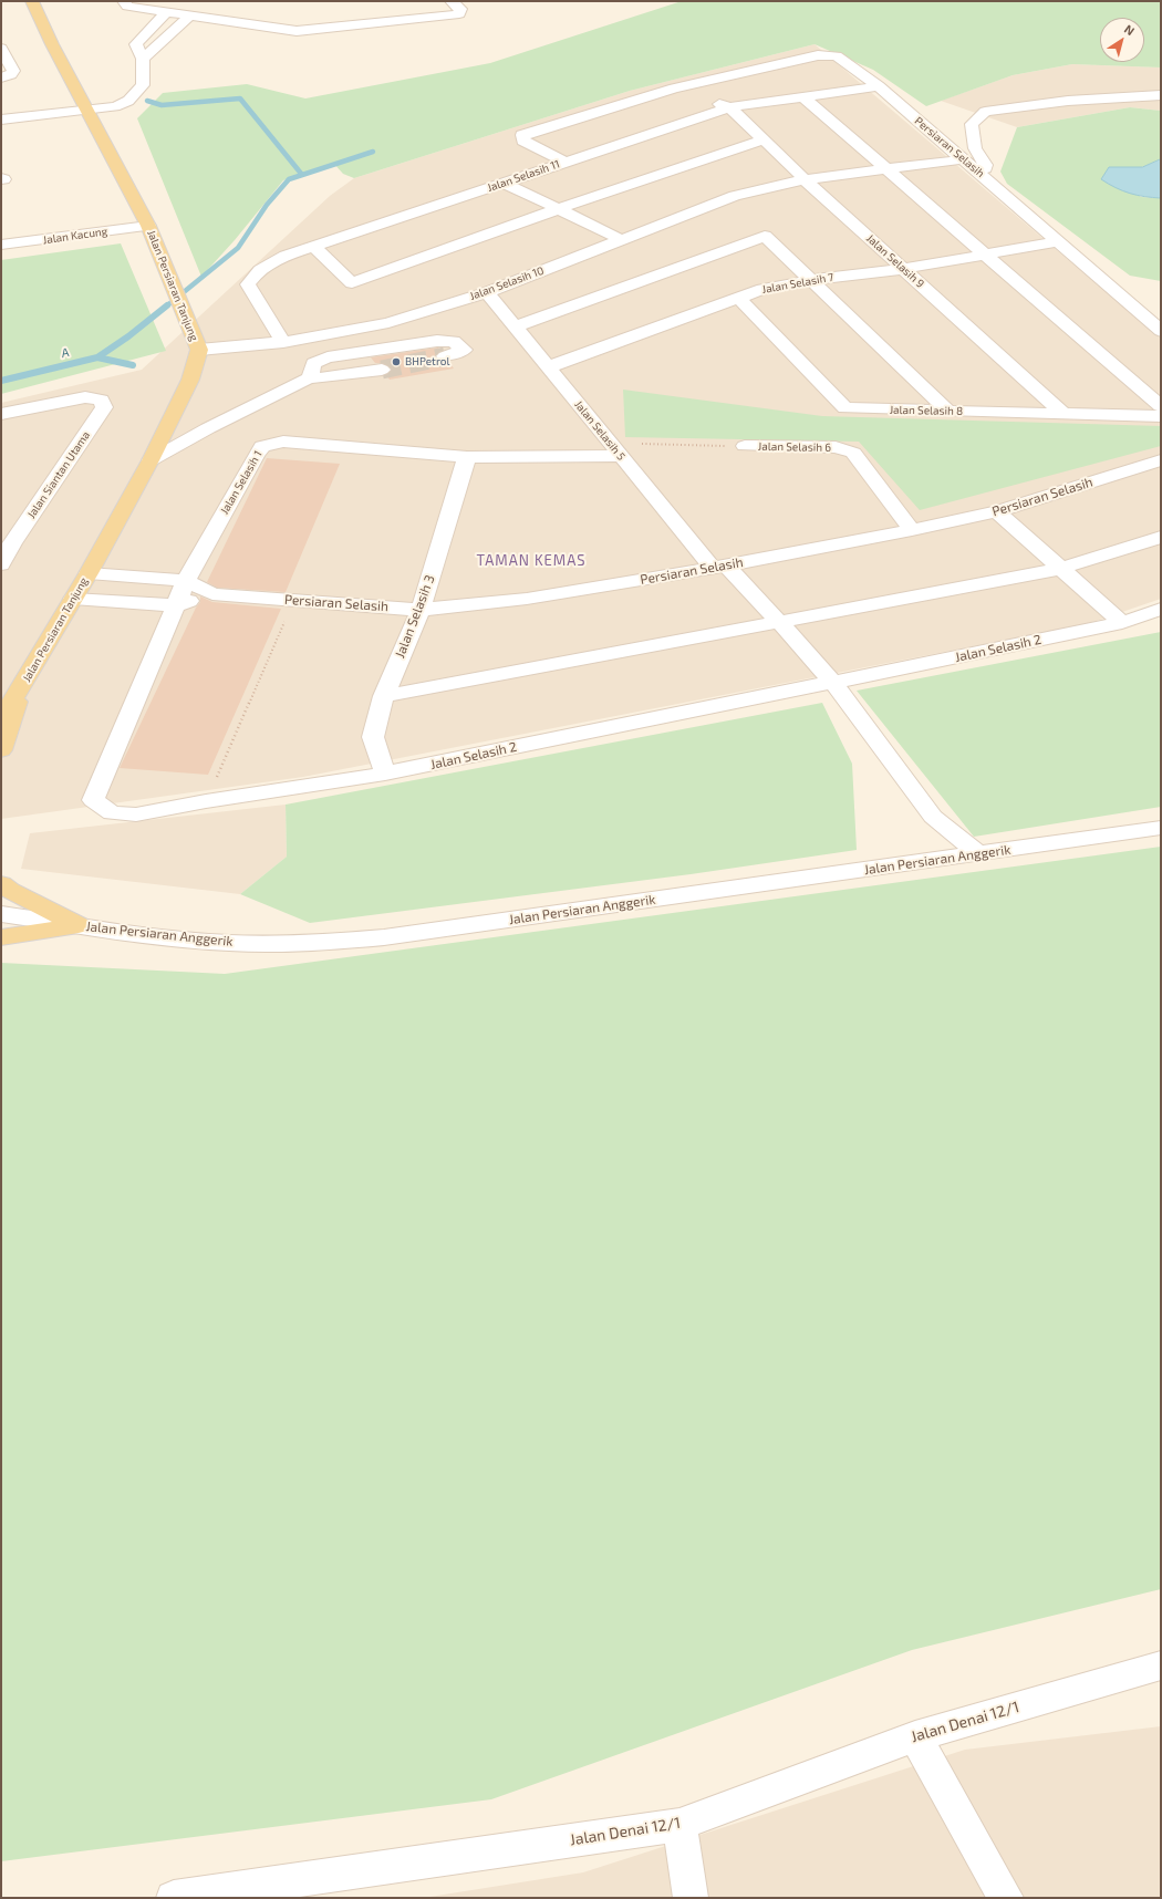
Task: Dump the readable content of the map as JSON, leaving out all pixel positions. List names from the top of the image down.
{
  "streets": {
    "main road": ["Jalan Persiaran Tanjung"],
    "street": [
      "Persiaran Selasih",
      "Jalan Selasih 11",
      "Jalan Kacung",
      "Jalan Selasih 9",
      "Jalan Selasih 10",
      "Jalan Selasih 7",
      "Jalan Selasih 8",
      "Jalan Selasih 5",
      "Jalan Selasih 6",
      "Jalan Siantan Utama",
      "Jalan Selasih 1",
      "Jalan Selasih 3",
      "Jalan Selasih 2",
      "Jalan Persiaran Anggerik",
      "Jalan Denai 12/1"
    ]
  },
  "crossings": [
    ["Persiaran Selasih", "Jalan Selasih 11"],
    ["Persiaran Selasih", "Jalan Selasih 10"],
    ["Persiaran Selasih", "Jalan Selasih 7"],
    ["Persiaran Selasih", "Jalan Persiaran Tanjung"],
    ["Persiaran Selasih", "Jalan Selasih 5"],
    ["Persiaran Selasih", "Jalan Selasih 6"],
    ["Persiaran Selasih", "Jalan Selasih 1"],
    ["Persiaran Selasih", "Jalan Selasih 3"],
    ["Jalan Selasih 11", "Jalan Selasih 9"],
    ["Jalan Selasih 11", "Jalan Selasih 10"],
    ["Jalan Kacung", "Jalan Persiaran Tanjung"],
    ["Jalan Selasih 9", "Jalan Selasih 10"],
    ["Jalan Selasih 9", "Jalan Selasih 7"],
    ["Jalan Selasih 9", "Jalan Selasih 8"],
    ["Jalan Selasih 10", "Jalan Persiaran Tanjung"],
    ["Jalan Selasih 10", "Jalan Selasih 5"],
    ["Jalan Selasih 7", "Jalan Selasih 8"],
    ["Jalan Selasih 7", "Jalan Selasih 5"],
    ["Jalan Selasih 5", "Jalan Selasih 1"],
    ["Jalan Selasih 5", "Jalan Selasih 2"],
    ["Jalan Selasih 1", "Jalan Selasih 3"],
    ["Jalan Selasih 1", "Jalan Selasih 2"],
    ["Jalan Selasih 3", "Jalan Selasih 2"]
  ],
  "districts": ["TAMAN KEMAS"],
  "water": ["A"],
  "places": ["BHPetrol"],
  "north": "top right"
}
